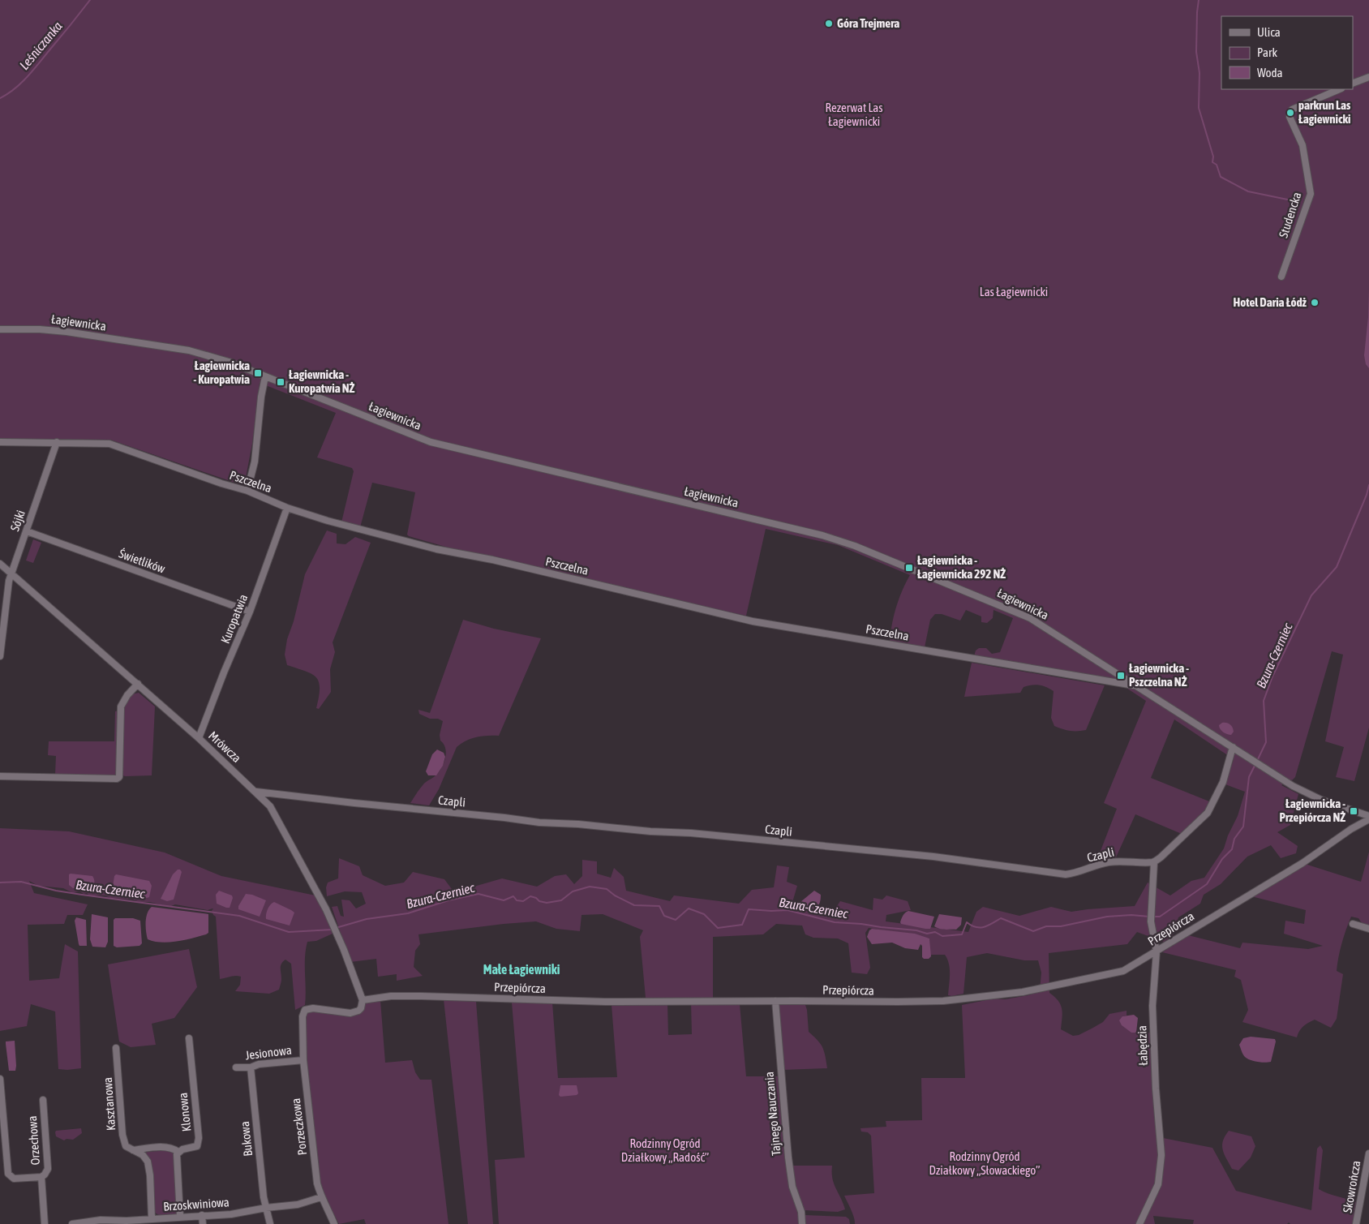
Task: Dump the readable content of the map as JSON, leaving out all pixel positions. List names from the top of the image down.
{
  "streets": {
    "street": [
      "Studencka",
      "Łagiewnicka",
      "Pszczelna",
      "Sójki",
      "Świetlików",
      "Kuropatwia",
      "Mrówcza",
      "Czapli",
      "Przepiórcza",
      "Łabędzia",
      "Jesionowa",
      "Kasztanowa",
      "Klonowa",
      "Tajnego Nauczania",
      "Porzeczkowa",
      "Bukowa",
      "Orzechowa",
      "Skowrończa",
      "Brzoskwiniowa"
    ]
  },
  "crossings": [
    ["Łagiewnicka", "Pszczelna"],
    ["Pszczelna", "Sójki"],
    ["Pszczelna", "Kuropatwia"],
    ["Sójki", "Świetlików"],
    ["Sójki", "Mrówcza"],
    ["Świetlików", "Kuropatwia"],
    ["Kuropatwia", "Mrówcza"],
    ["Mrówcza", "Czapli"],
    ["Mrówcza", "Przepiórcza"],
    ["Mrówcza", "Porzeczkowa"],
    ["Czapli", "Łabędzia"],
    ["Przepiórcza", "Łabędzia"],
    ["Przepiórcza", "Tajnego Nauczania"],
    ["Przepiórcza", "Porzeczkowa"],
    ["Jesionowa", "Porzeczkowa"],
    ["Jesionowa", "Bukowa"],
    ["Kasztanowa", "Brzoskwiniowa"],
    ["Porzeczkowa", "Brzoskwiniowa"],
    ["Bukowa", "Brzoskwiniowa"]
  ],
  "districts": ["Małe Łagiewniki"],
  "water": ["Leśniczanka", "Bzura-Czerniec"],
  "parks": [
    "Rezerwat Las Łagiewnicki",
    "Las Łagiewnicki",
    "Rodzinny Ogród Działkowy „Radość”",
    "Rodzinny Ogród Działkowy „Słowackiego”"
  ],
  "places": {
    "other": ["Góra Trejmera", "parkrun Las Łagiewnicki", "Hotel Daria Łódż"],
    "transit": [
      "Łagiewnicka - Kuropatwia",
      "Łagiewnicka - Kuropatwia NŻ",
      "Łagiewnicka - Łagiewnicka 292 NŻ",
      "Łagiewnicka - Pszczelna NŻ",
      "Łagiewnicka - Przepiórcza NŻ"
    ]
  },
  "legend": ["Ulica", "Park", "Woda"]
}
